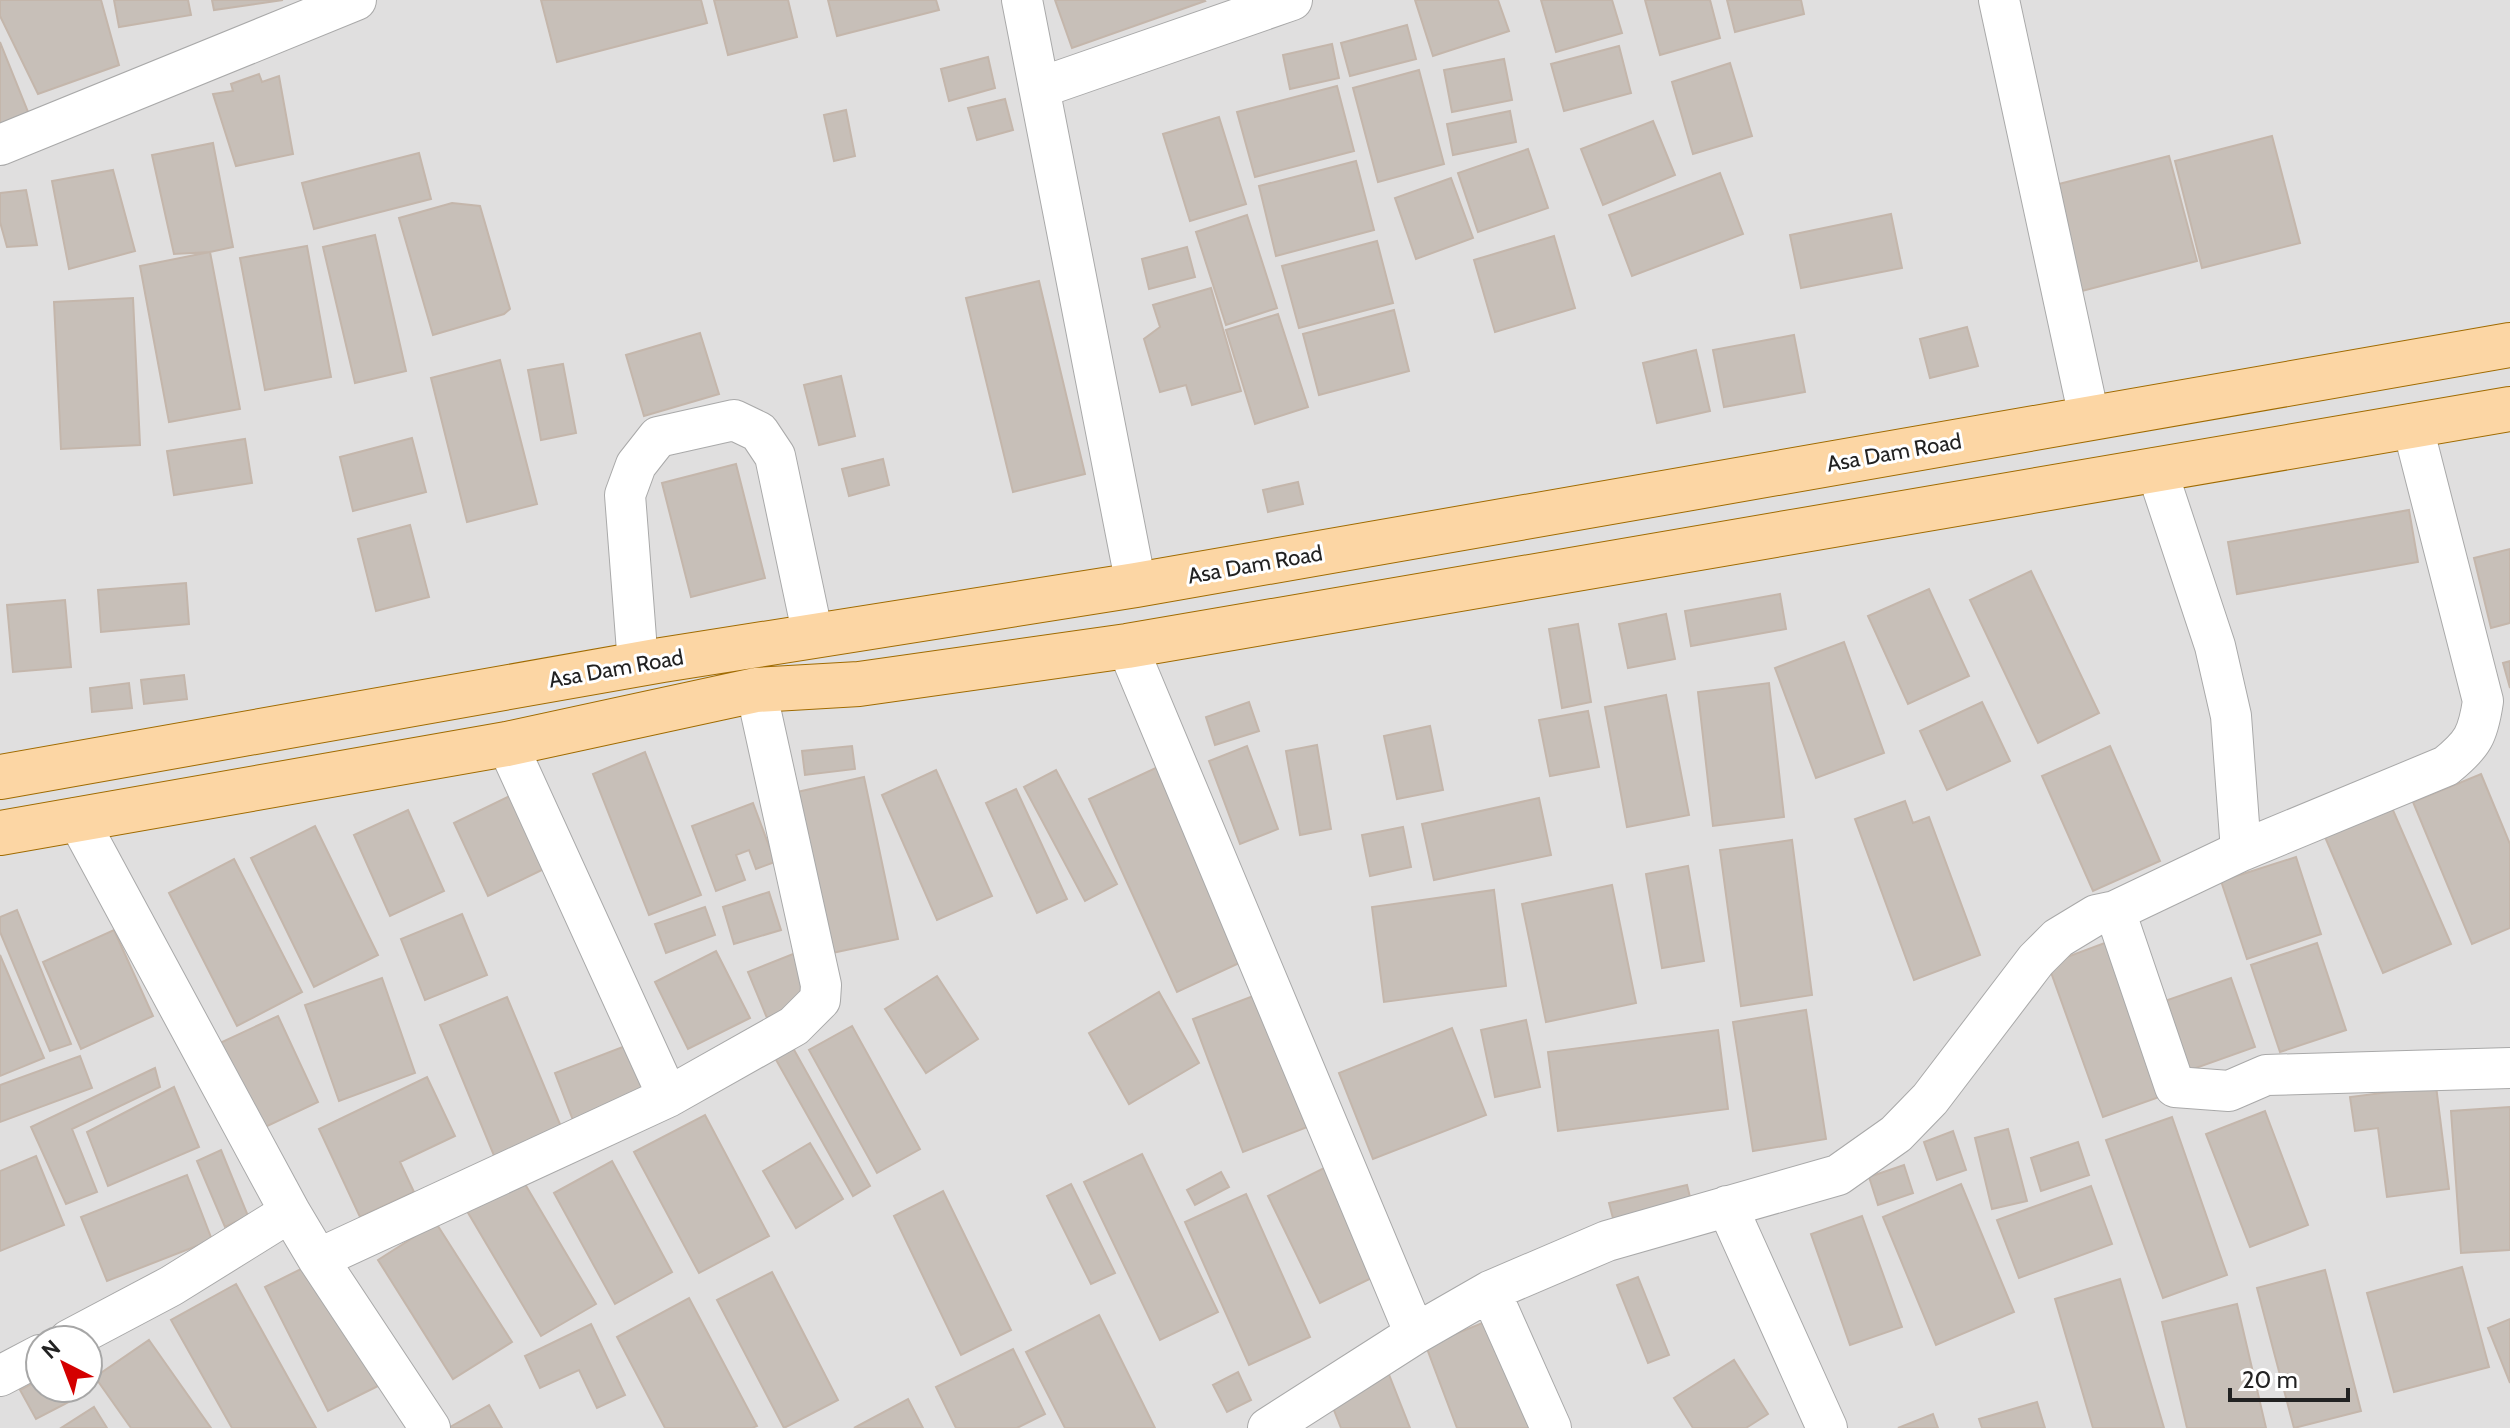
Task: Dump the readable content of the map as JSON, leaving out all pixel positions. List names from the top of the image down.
{
  "streets": {
    "main road": ["Asa Dam Road"]
  },
  "scale_bar": "20 m",
  "north": "top left"
}
